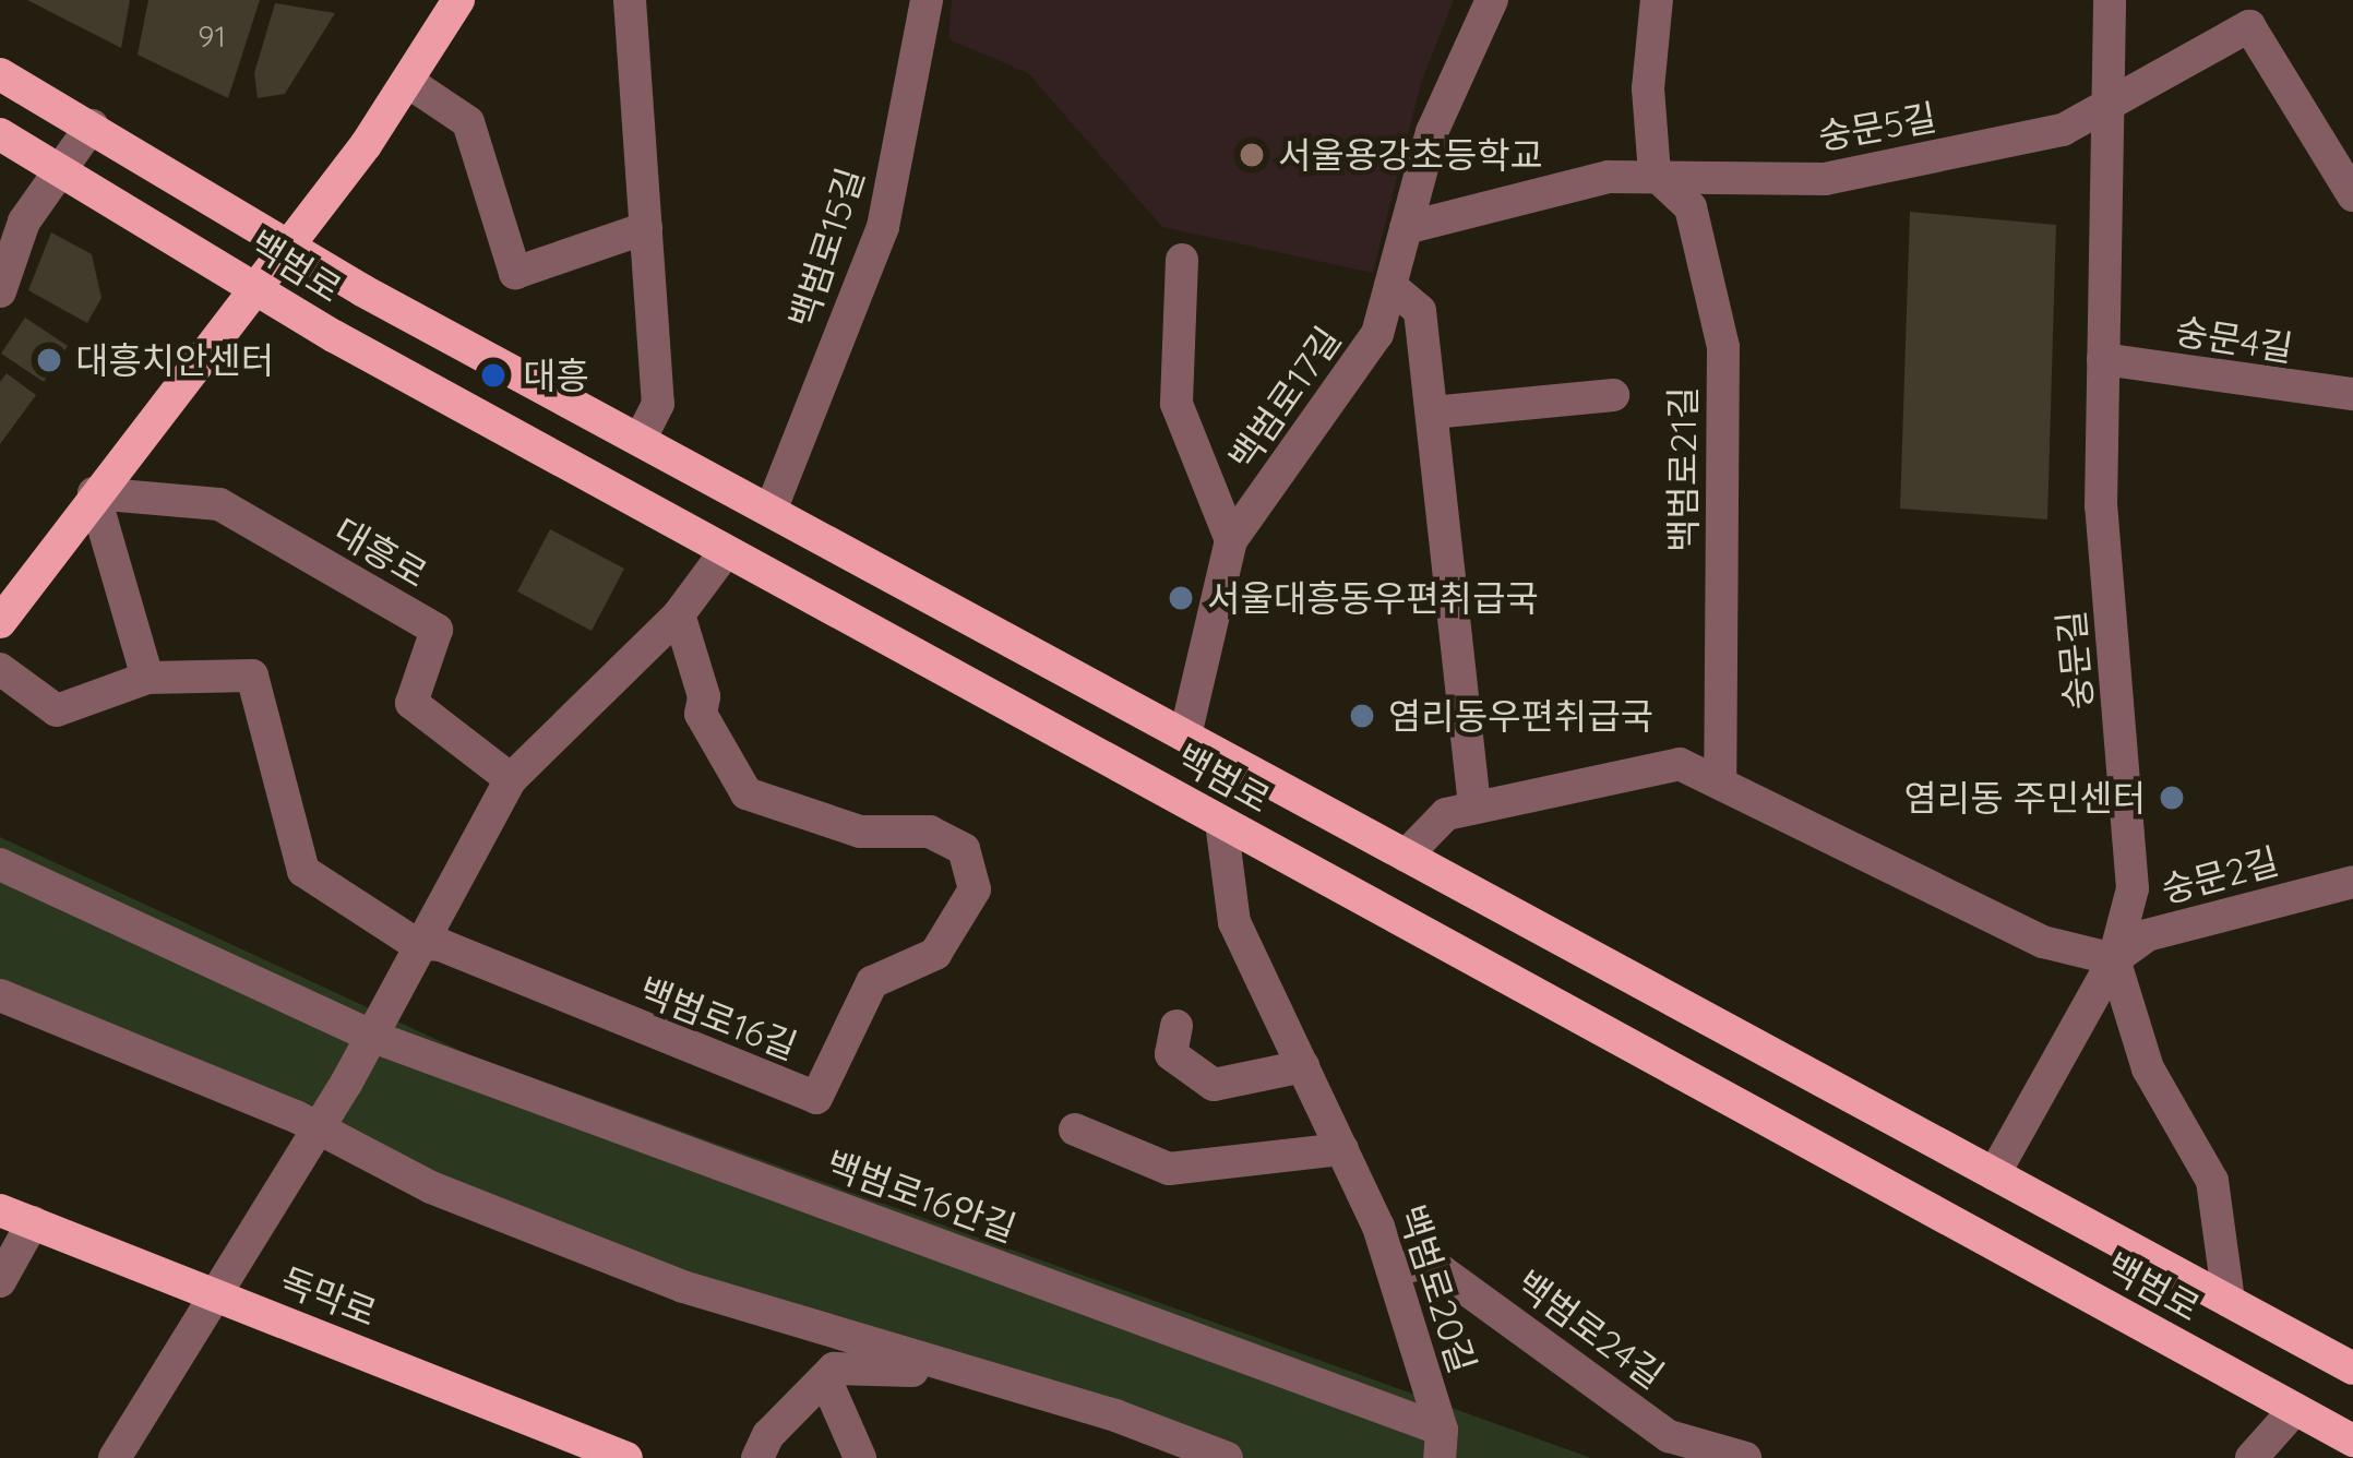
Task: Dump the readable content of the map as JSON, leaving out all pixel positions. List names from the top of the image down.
{
  "streets": {
    "main road": ["백범로", "독막로"],
    "street": [
      "숭문5길",
      "백범로15길",
      "숭문4길",
      "백범로17길",
      "백범로21길",
      "대흥로",
      "숭문길",
      "숭문2길",
      "백범로16길",
      "백범로16안길",
      "백범로20길",
      "백범로24길"
    ]
  },
  "crossings": [
    ["숭문5길", "백범로17길"],
    ["숭문5길", "백범로21길"],
    ["숭문5길", "숭문길"],
    ["백범로15길", "백범로"],
    ["백범로", "백범로17길"],
    ["백범로", "숭문길"],
    ["백범로", "숭문2길"],
    ["백범로", "백범로20길"],
    ["숭문4길", "숭문길"],
    ["숭문길", "숭문2길"],
    ["백범로16안길", "백범로20길"],
    ["백범로20길", "백범로24길"]
  ],
  "places": [
    "서울용강초등학교",
    "대흥치안센터",
    "대흥",
    "서울대흥동우편취급국",
    "염리동우편취급국",
    "염리동 주민센터"
  ],
  "house_numbers": ["91"]
}
